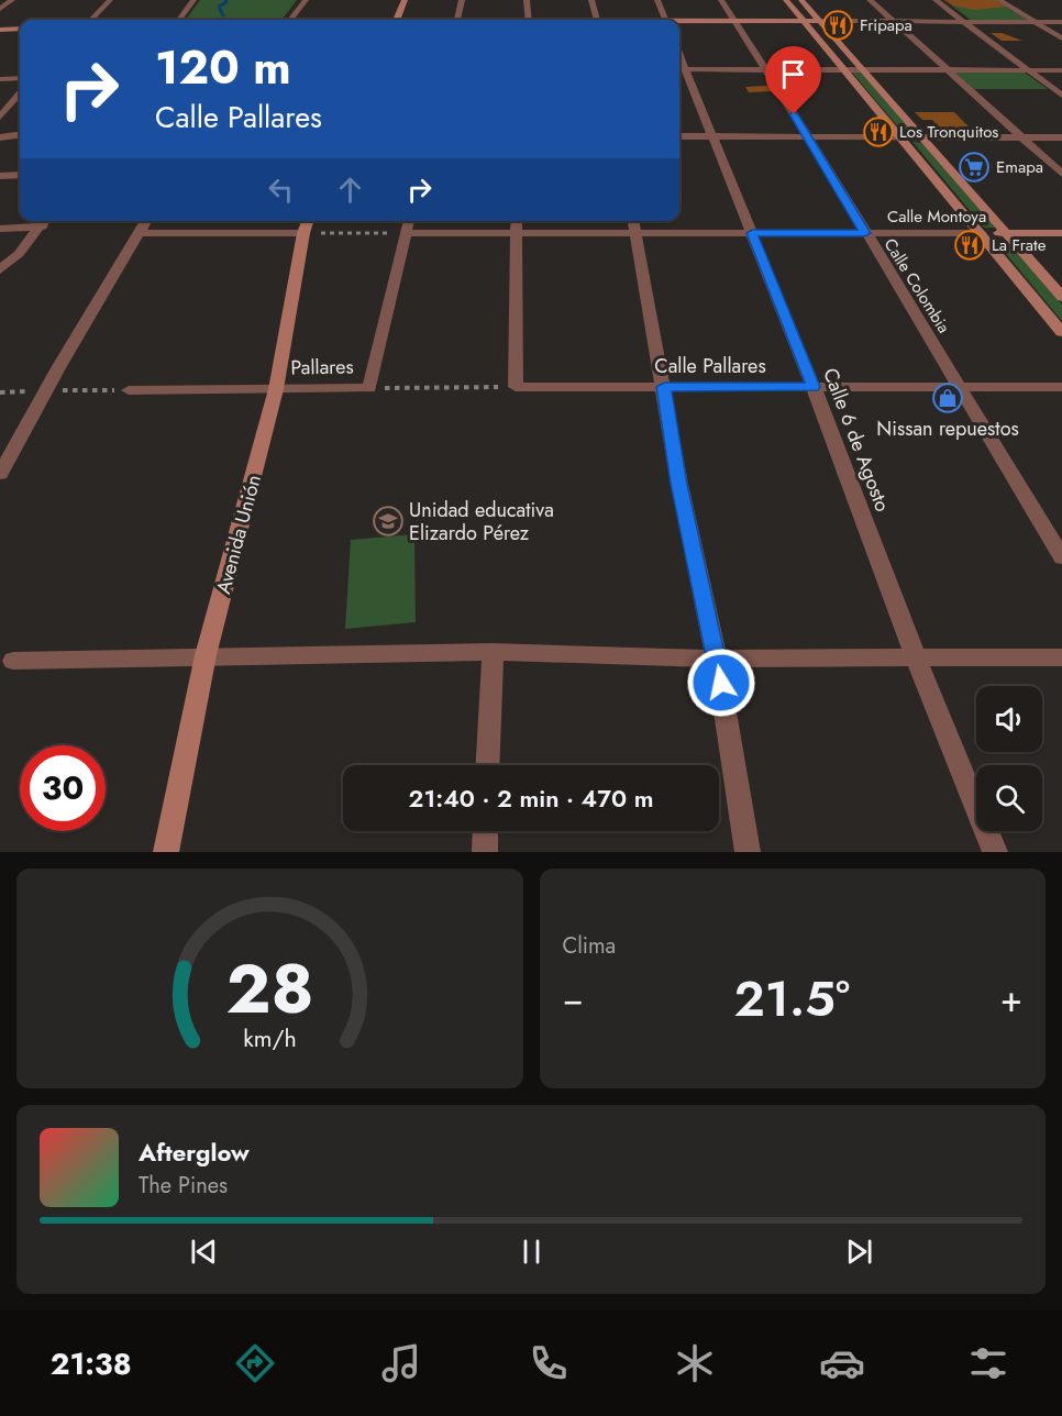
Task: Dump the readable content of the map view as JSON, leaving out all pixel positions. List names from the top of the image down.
{
  "streets": {
    "main road": ["Calle Montoya", "Avenida Unión"],
    "street": [
      "Calle Colombia",
      "Calle Pallares",
      "Pallares",
      "Calle 6 de Agosto"
    ]
  },
  "crossings": [
    ["Calle Montoya", "Calle Colombia"],
    ["Calle Montoya", "Calle 6 de Agosto"],
    ["Calle Colombia", "Calle Pallares"],
    ["Calle Pallares", "Pallares"],
    ["Calle Pallares", "Calle 6 de Agosto"],
    ["Pallares", "Avenida Unión"]
  ],
  "places": {
    "restaurant": ["Fripapa", "Los Tronquitos", "La Frate"],
    "supermarket": ["Emapa"],
    "shop": ["Nissan repuestos"],
    "school or university": ["Unidad educativa Elizardo Pérez"]
  },
  "page": {
    "turn": ["120 m", "Calle Pallares"],
    "limit": "30",
    "trip": "21:40 · 2 min · 470 m",
    "tile": "Clima",
    "heat": ["−", "21.5°", "+"],
    "song": ["Afterglow", "The Pines"],
    "tabs": "21:38",
    "gauge": ["28", "km/h"]
  }
}
